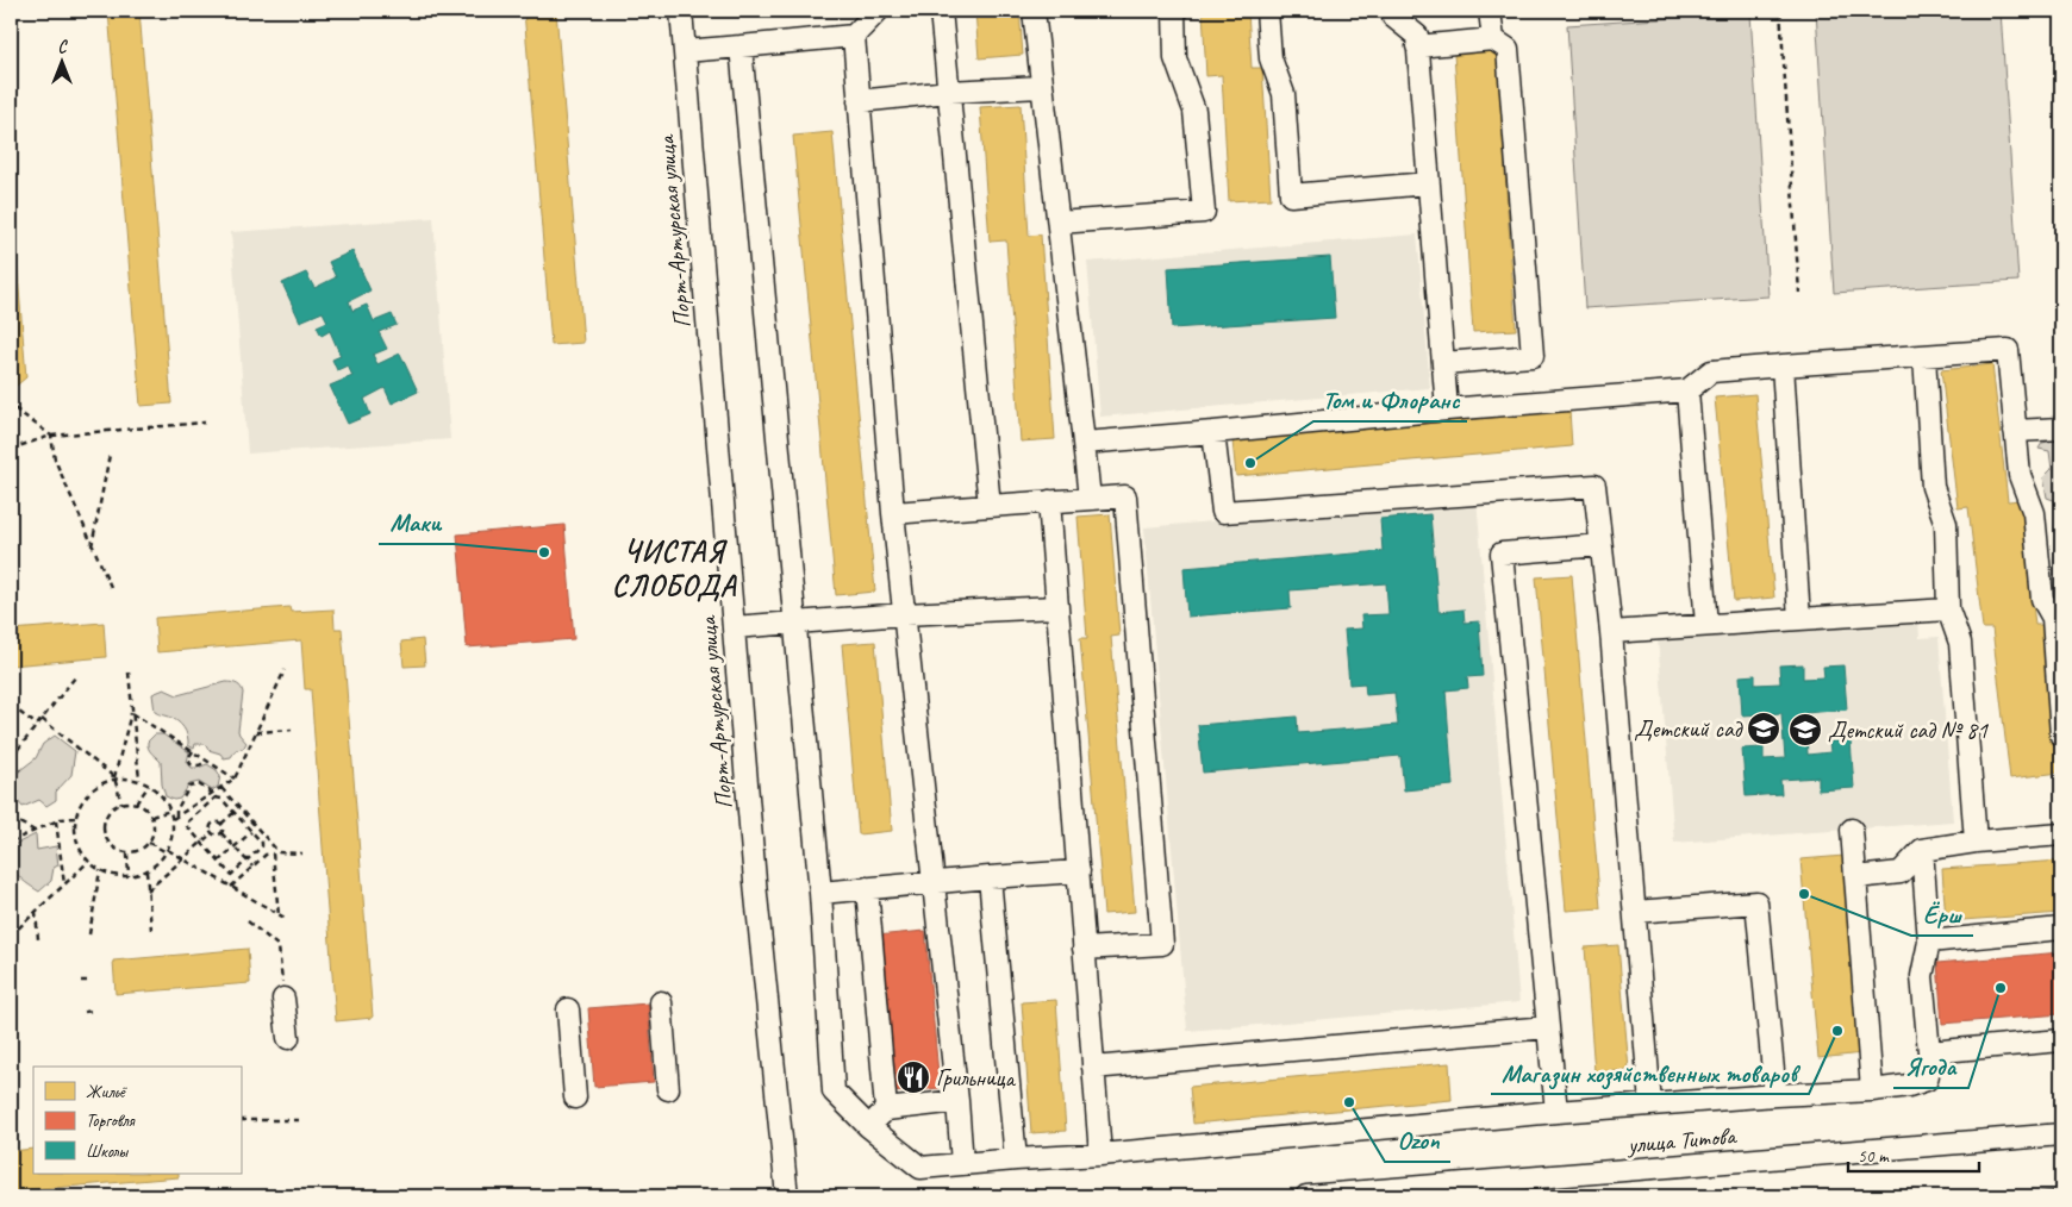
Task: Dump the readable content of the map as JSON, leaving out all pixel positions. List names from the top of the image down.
{
  "streets": {
    "street": ["Порт-Артурская улица", "улица Титова"]
  },
  "districts": ["ЧИСТАЯ СЛОБОДА"],
  "places": {
    "other": [
      "Том и Флоранс",
      "Маки",
      "Ёрш",
      "Ягода",
      "Магазин хозяйственных товаров",
      "Ozon"
    ],
    "school or university": ["Детский сад", "Детский сад № 81"],
    "restaurant": ["Грильница"]
  },
  "legend": ["Жильё", "Торговля", "Школы"],
  "scale_bar": "50 m",
  "north": "top"
}
